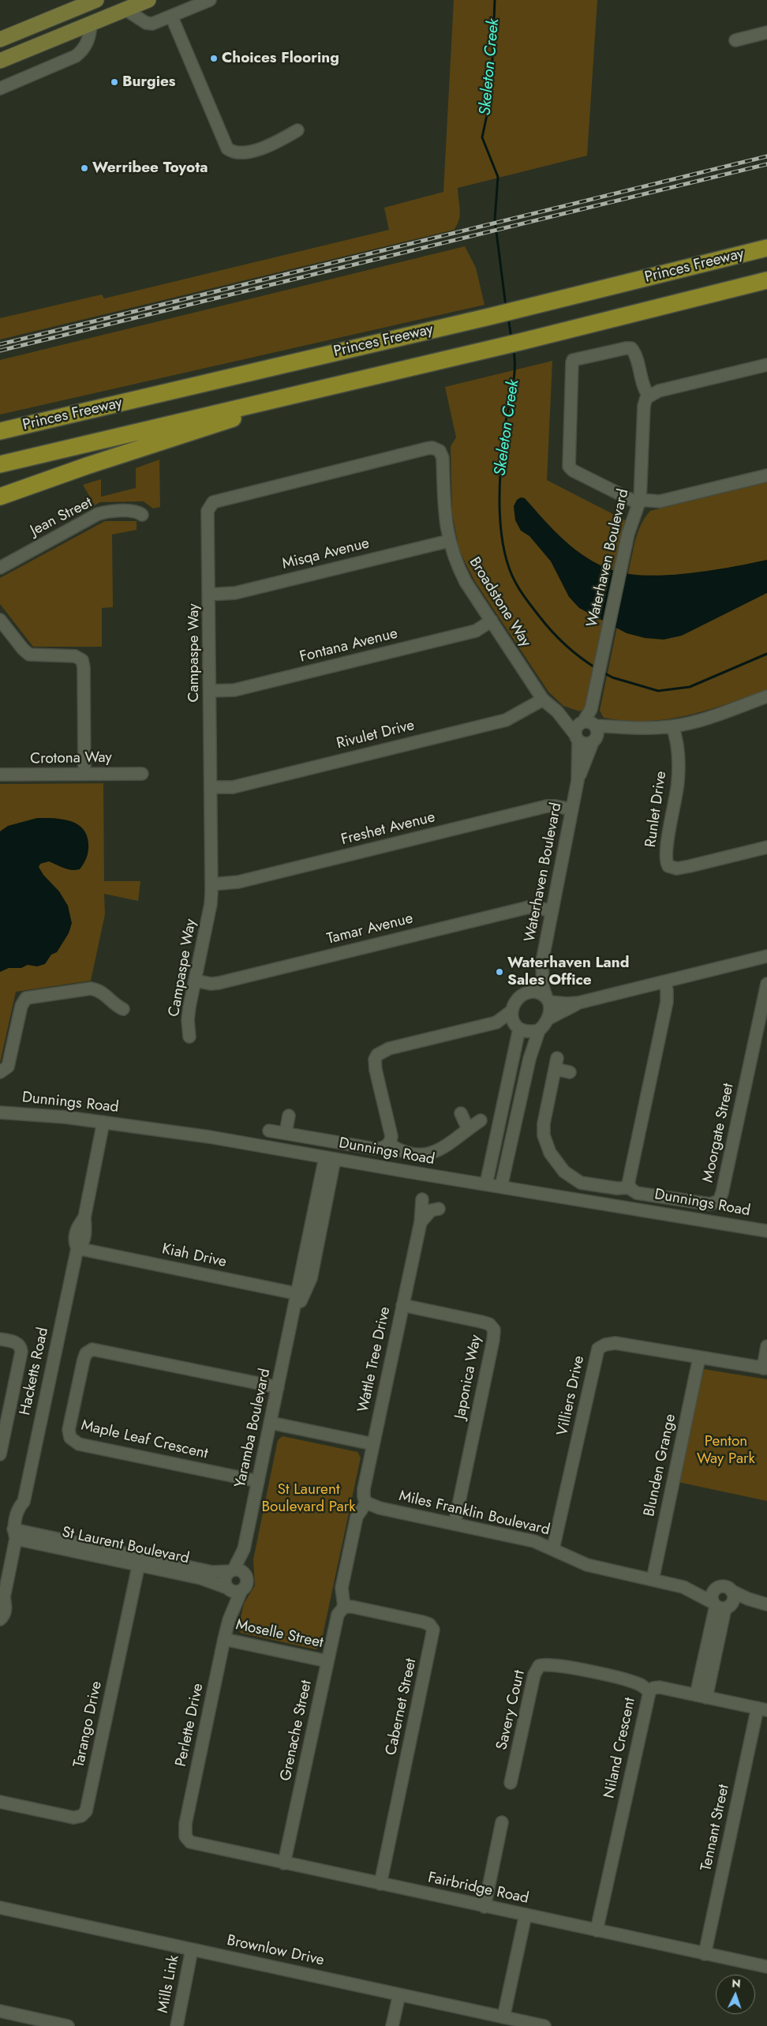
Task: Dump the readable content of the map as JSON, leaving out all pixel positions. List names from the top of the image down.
{
  "streets": {
    "highway": ["Princes Freeway"],
    "street": [
      "Jean Street",
      "Misqa Avenue",
      "Waterhaven Boulevard",
      "Broadstone Way",
      "Fontana Avenue",
      "Campaspe Way",
      "Rivulet Drive",
      "Crotona Way",
      "Runlet Drive",
      "Freshet Avenue",
      "Tamar Avenue",
      "Dunnings Road",
      "Moorgate Street",
      "Kiah Drive",
      "Wattle Tree Drive",
      "Hacketts Road",
      "Japonica Way",
      "Villiers Drive",
      "Yaramba Boulevard",
      "Maple Leaf Crescent",
      "Blunden Grange",
      "Miles Franklin Boulevard",
      "St Laurent Boulevard",
      "Moselle Street",
      "Cabernet Street",
      "Savery Court",
      "Tarango Drive",
      "Perlette Drive",
      "Grenache Street",
      "Niland Crescent",
      "Tennant Street",
      "Fairbridge Road",
      "Brownlow Drive",
      "Mills Link"
    ]
  },
  "crossings": [
    ["Misqa Avenue", "Broadstone Way"],
    ["Misqa Avenue", "Campaspe Way"],
    ["Waterhaven Boulevard", "Broadstone Way"],
    ["Waterhaven Boulevard", "Freshet Avenue"],
    ["Waterhaven Boulevard", "Tamar Avenue"],
    ["Broadstone Way", "Fontana Avenue"],
    ["Broadstone Way", "Campaspe Way"],
    ["Broadstone Way", "Rivulet Drive"],
    ["Broadstone Way", "Runlet Drive"],
    ["Fontana Avenue", "Campaspe Way"],
    ["Campaspe Way", "Rivulet Drive"],
    ["Campaspe Way", "Freshet Avenue"],
    ["Campaspe Way", "Tamar Avenue"],
    ["Dunnings Road", "Hacketts Road"],
    ["Dunnings Road", "Yaramba Boulevard"],
    ["Kiah Drive", "Hacketts Road"],
    ["Kiah Drive", "Yaramba Boulevard"],
    ["Wattle Tree Drive", "Japonica Way"],
    ["Wattle Tree Drive", "Miles Franklin Boulevard"],
    ["Hacketts Road", "St Laurent Boulevard"],
    ["Japonica Way", "Miles Franklin Boulevard"],
    ["Villiers Drive", "Blunden Grange"],
    ["Villiers Drive", "Miles Franklin Boulevard"],
    ["Yaramba Boulevard", "Maple Leaf Crescent"],
    ["Yaramba Boulevard", "St Laurent Boulevard"],
    ["Yaramba Boulevard", "Perlette Drive"],
    ["Blunden Grange", "Miles Franklin Boulevard"],
    ["St Laurent Boulevard", "Tarango Drive"],
    ["St Laurent Boulevard", "Perlette Drive"],
    ["Moselle Street", "Perlette Drive"],
    ["Moselle Street", "Grenache Street"],
    ["Cabernet Street", "Grenache Street"],
    ["Cabernet Street", "Fairbridge Road"],
    ["Savery Court", "Niland Crescent"],
    ["Perlette Drive", "Fairbridge Road"],
    ["Grenache Street", "Fairbridge Road"],
    ["Niland Crescent", "Tennant Street"],
    ["Niland Crescent", "Fairbridge Road"],
    ["Tennant Street", "Fairbridge Road"],
    ["Brownlow Drive", "Mills Link"]
  ],
  "water": ["Skeleton Creek"],
  "parks": ["Penton Way Park", "St Laurent Boulevard Park"],
  "places": [
    "Choices Flooring",
    "Burgies",
    "Werribee Toyota",
    "Waterhaven Land Sales Office"
  ],
  "north": "top"
}
